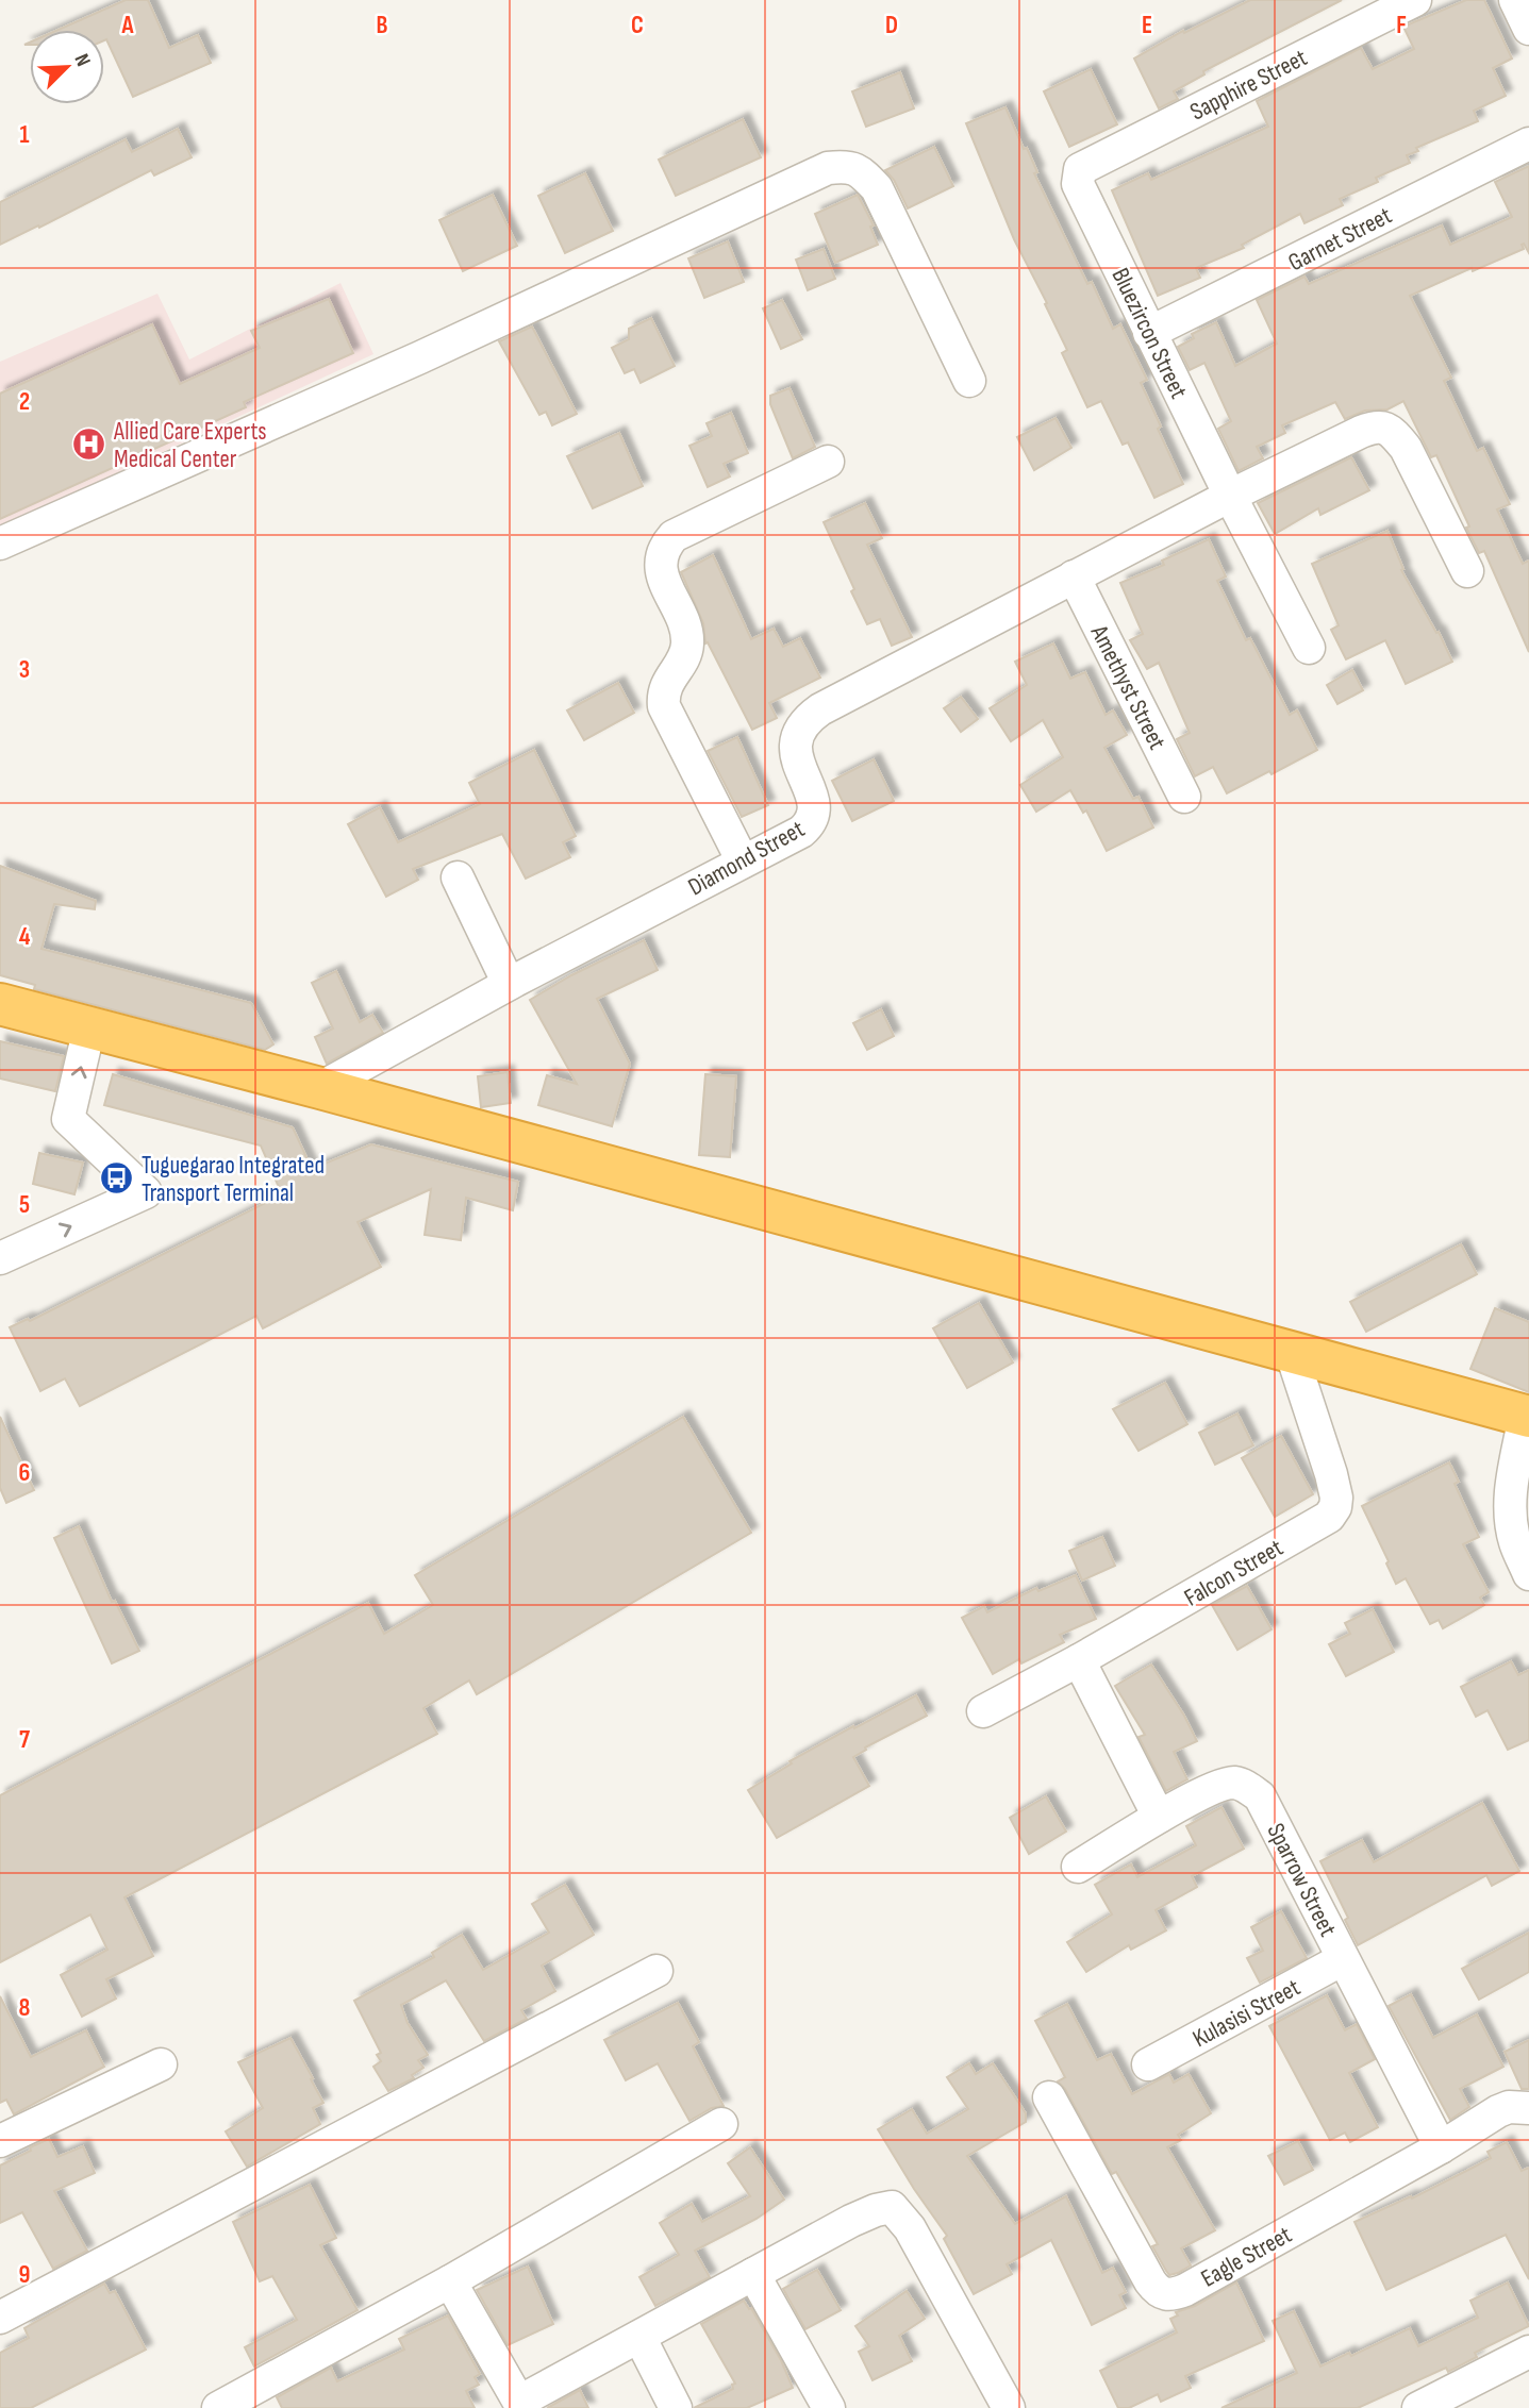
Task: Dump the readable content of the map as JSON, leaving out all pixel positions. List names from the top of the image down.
{
  "streets": {
    "street": [
      "Sapphire Street",
      "Garnet Street",
      "Bluezircon Street",
      "Amethyst Street",
      "Diamond Street",
      "Falcon Street",
      "Sparrow Street",
      "Kulasisi Street",
      "Eagle Street"
    ]
  },
  "crossings": [
    ["Sapphire Street", "Bluezircon Street"],
    ["Garnet Street", "Bluezircon Street"],
    ["Bluezircon Street", "Diamond Street"],
    ["Amethyst Street", "Diamond Street"],
    ["Sparrow Street", "Kulasisi Street"],
    ["Sparrow Street", "Eagle Street"]
  ],
  "places": {
    "hospital": ["Allied Care Experts Medical Center"],
    "bus stop": ["Tuguegarao Integrated Transport Terminal"]
  },
  "north": "top right",
  "grid": {
    "columns": [
      "A",
      "B",
      "C",
      "D",
      "E",
      "F"
    ],
    "rows": [
      "1",
      "2",
      "3",
      "4",
      "5",
      "6",
      "7",
      "8",
      "9"
    ]
  }
}
